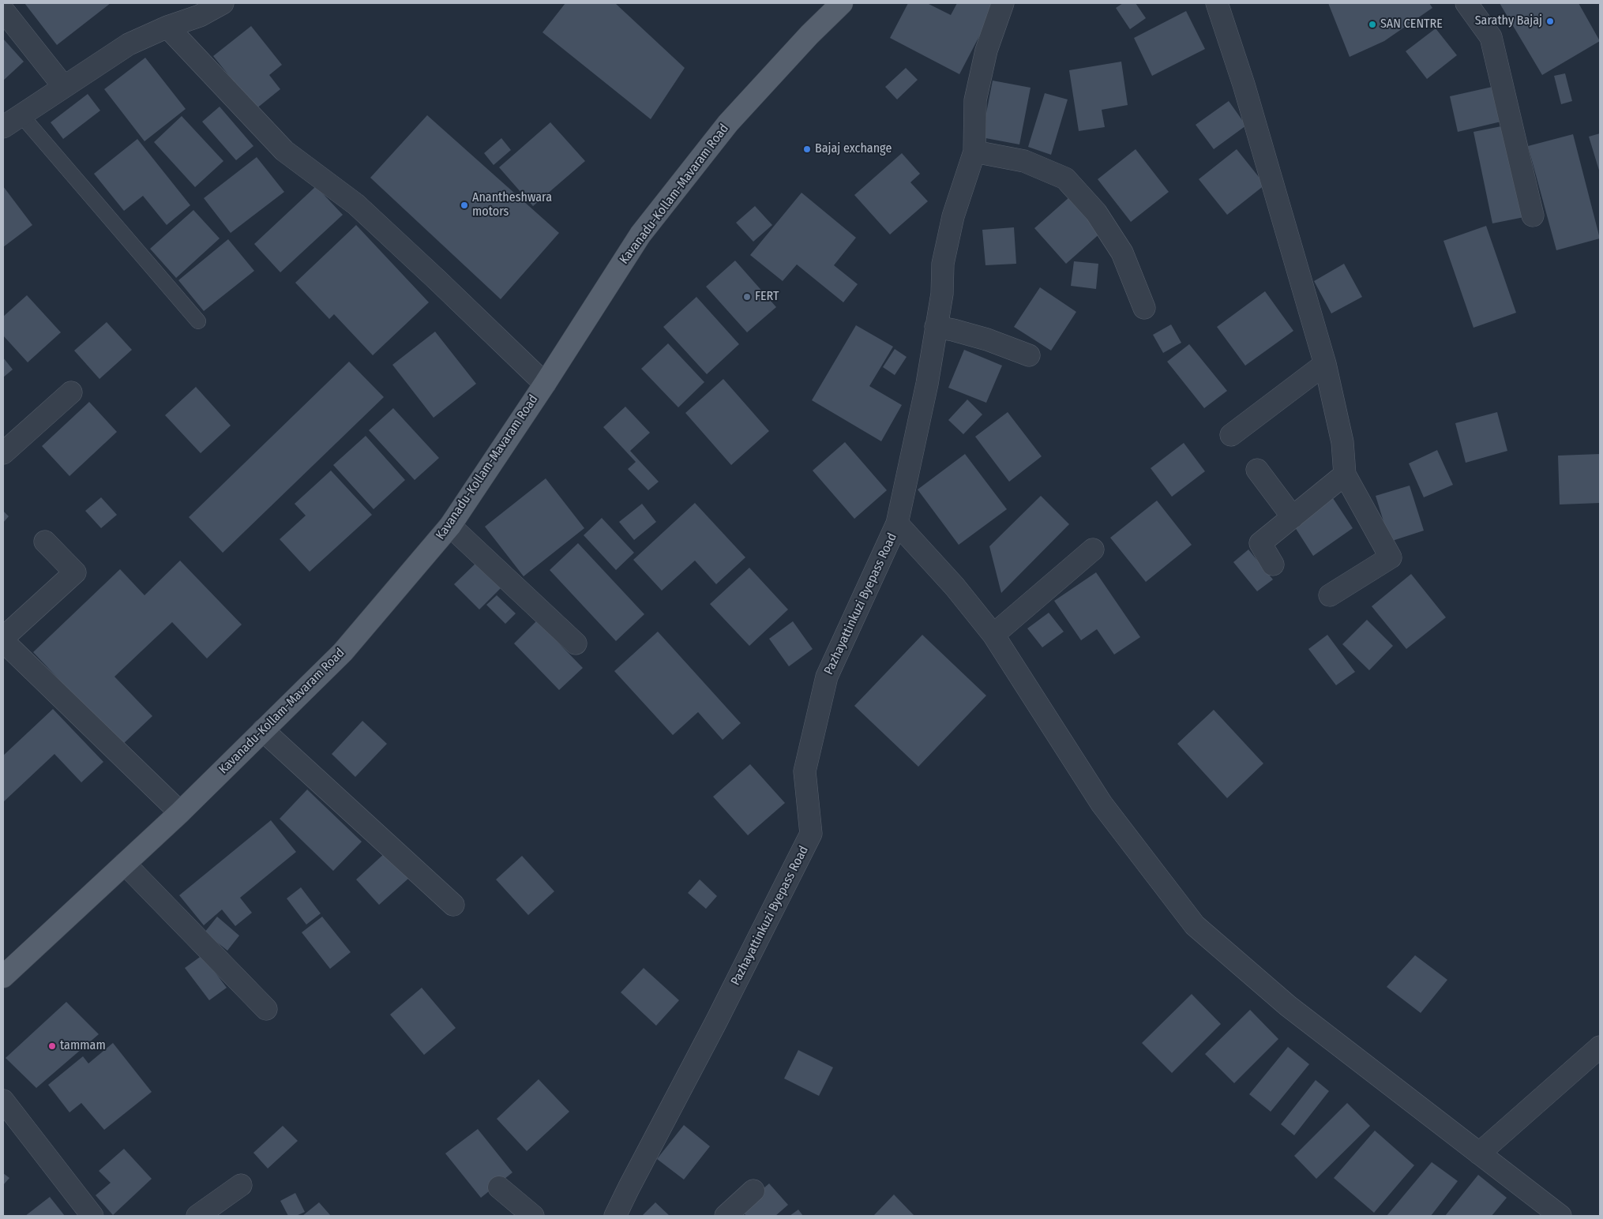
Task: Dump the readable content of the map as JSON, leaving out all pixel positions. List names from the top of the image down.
{
  "streets": {
    "main road": ["Kavanadu-Kollam-Mavaram Road"],
    "street": ["Pazhayattinkuzi Byepass Road"]
  },
  "places": [
    "Sarathy Bajaj",
    "SAN CENTRE",
    "Bajaj exchange",
    "Anantheshwara motors",
    "FERT",
    "tammam"
  ]
}
